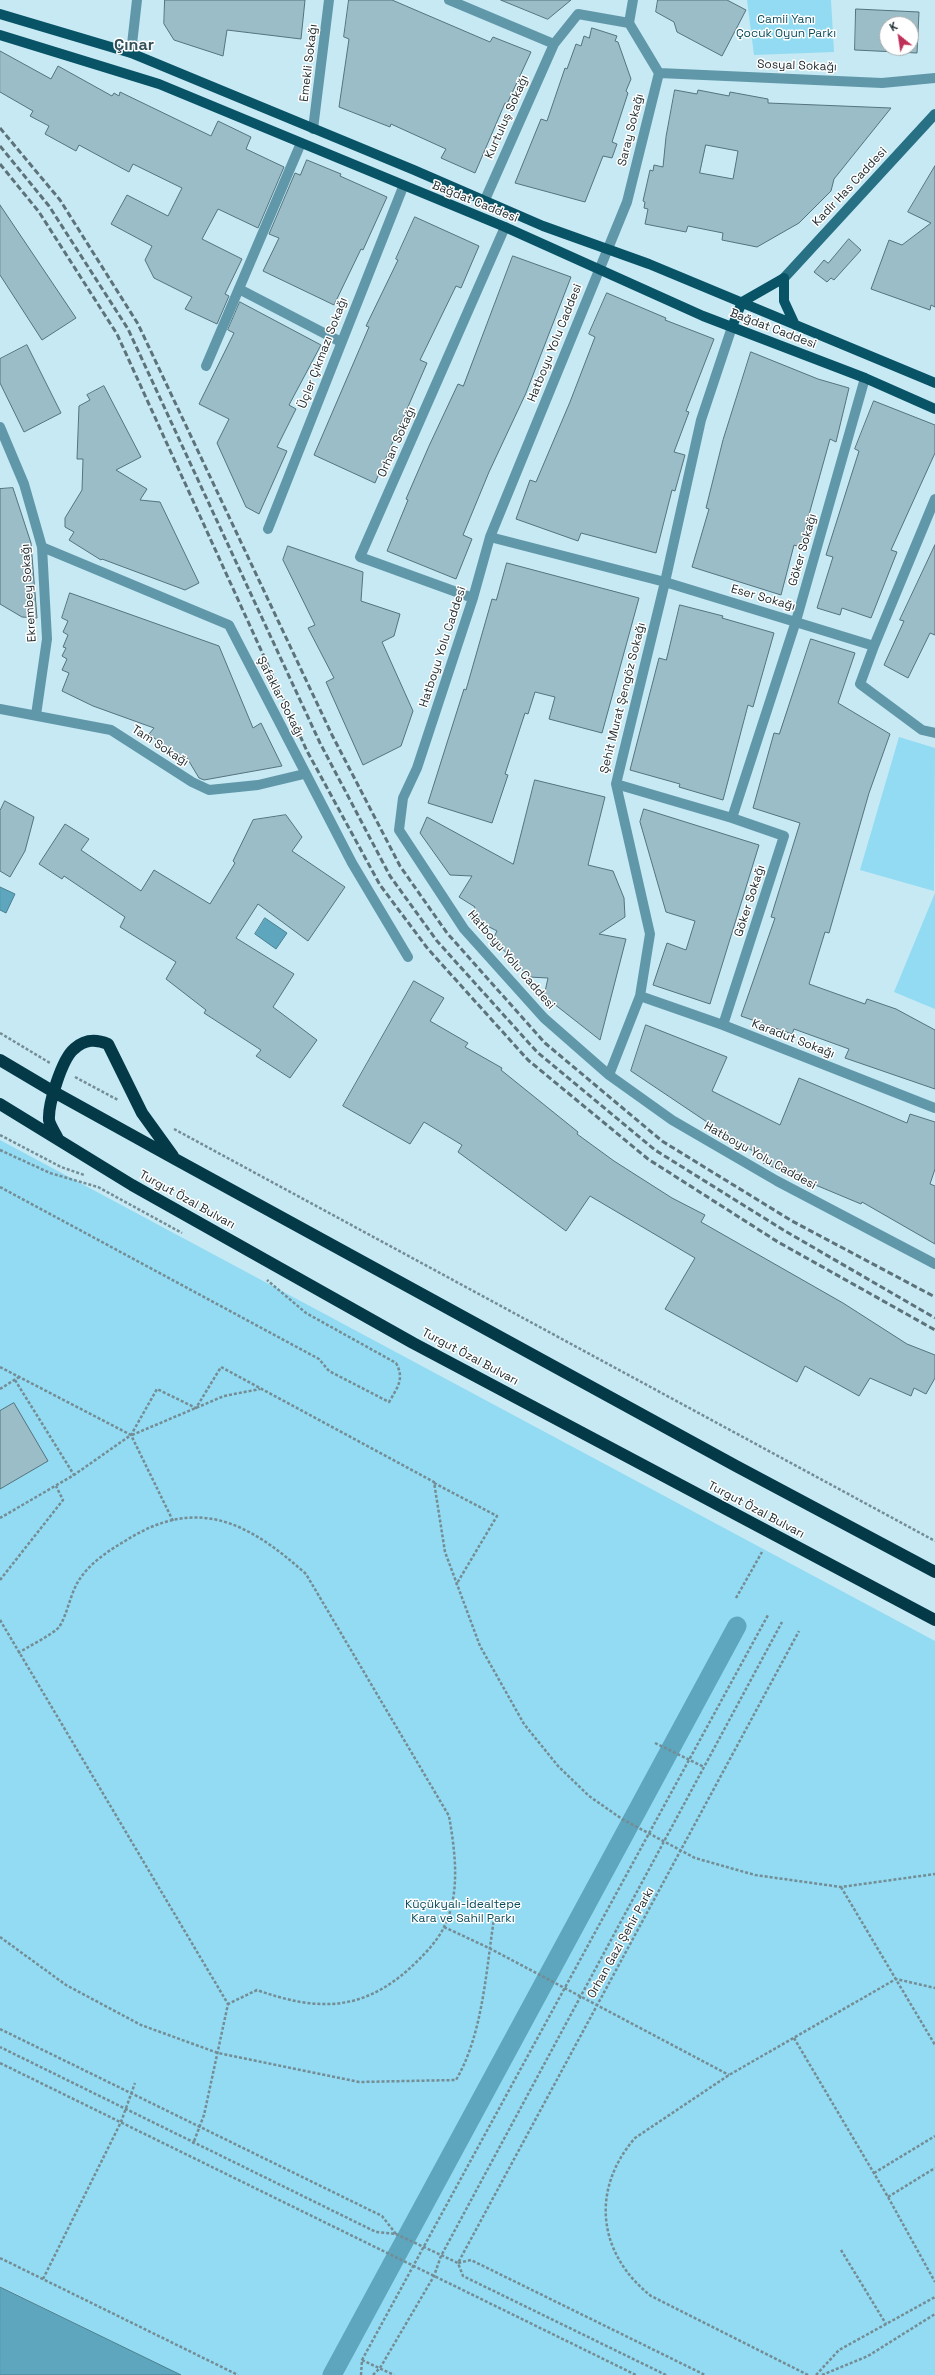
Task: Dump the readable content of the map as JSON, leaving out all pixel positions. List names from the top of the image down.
{
  "streets": {
    "highway": ["Turgut Özal Bulvarı"],
    "main road": ["Bağdat Caddesi"],
    "street": [
      "Emekli Sokağı",
      "Sosyal Sokağı",
      "Kurtuluş Sokağı",
      "Saray Sokağı",
      "Kadir Has Caddesi",
      "Hatboyu Yolu Caddesi",
      "Üçler Çıkmazı Sokağı",
      "Orhan Sokağı",
      "Göker Sokağı",
      "Ekrembey Sokağı",
      "Eser Sokağı",
      "Şafaklar Sokağı",
      "Şehit Murat Şengöz Sokağı",
      "Tam Sokağı",
      "Karadut Sokağı"
    ],
    "path": ["Orhan Gazi Şehir Parkı"]
  },
  "crossings": [
    ["Emekli Sokağı", "Bağdat Caddesi"],
    ["Sosyal Sokağı", "Saray Sokağı"],
    ["Kurtuluş Sokağı", "Bağdat Caddesi"],
    ["Saray Sokağı", "Bağdat Caddesi"],
    ["Saray Sokağı", "Hatboyu Yolu Caddesi"],
    ["Bağdat Caddesi", "Hatboyu Yolu Caddesi"],
    ["Bağdat Caddesi", "Üçler Çıkmazı Sokağı"],
    ["Bağdat Caddesi", "Orhan Sokağı"],
    ["Bağdat Caddesi", "Göker Sokağı"],
    ["Bağdat Caddesi", "Şehit Murat Şengöz Sokağı"],
    ["Hatboyu Yolu Caddesi", "Orhan Sokağı"],
    ["Hatboyu Yolu Caddesi", "Eser Sokağı"],
    ["Hatboyu Yolu Caddesi", "Şehit Murat Şengöz Sokağı"],
    ["Göker Sokağı", "Eser Sokağı"],
    ["Göker Sokağı", "Şehit Murat Şengöz Sokağı"],
    ["Göker Sokağı", "Karadut Sokağı"],
    ["Ekrembey Sokağı", "Şafaklar Sokağı"],
    ["Ekrembey Sokağı", "Tam Sokağı"],
    ["Eser Sokağı", "Şehit Murat Şengöz Sokağı"],
    ["Şafaklar Sokağı", "Tam Sokağı"],
    ["Şehit Murat Şengöz Sokağı", "Karadut Sokağı"]
  ],
  "districts": ["Çınar"],
  "parks": ["Camii Yanı Çocuk Oyun Parkı", "Küçükyalı-İdealtepe Kara ve Sahil Parkı"],
  "north": "top left"
}
